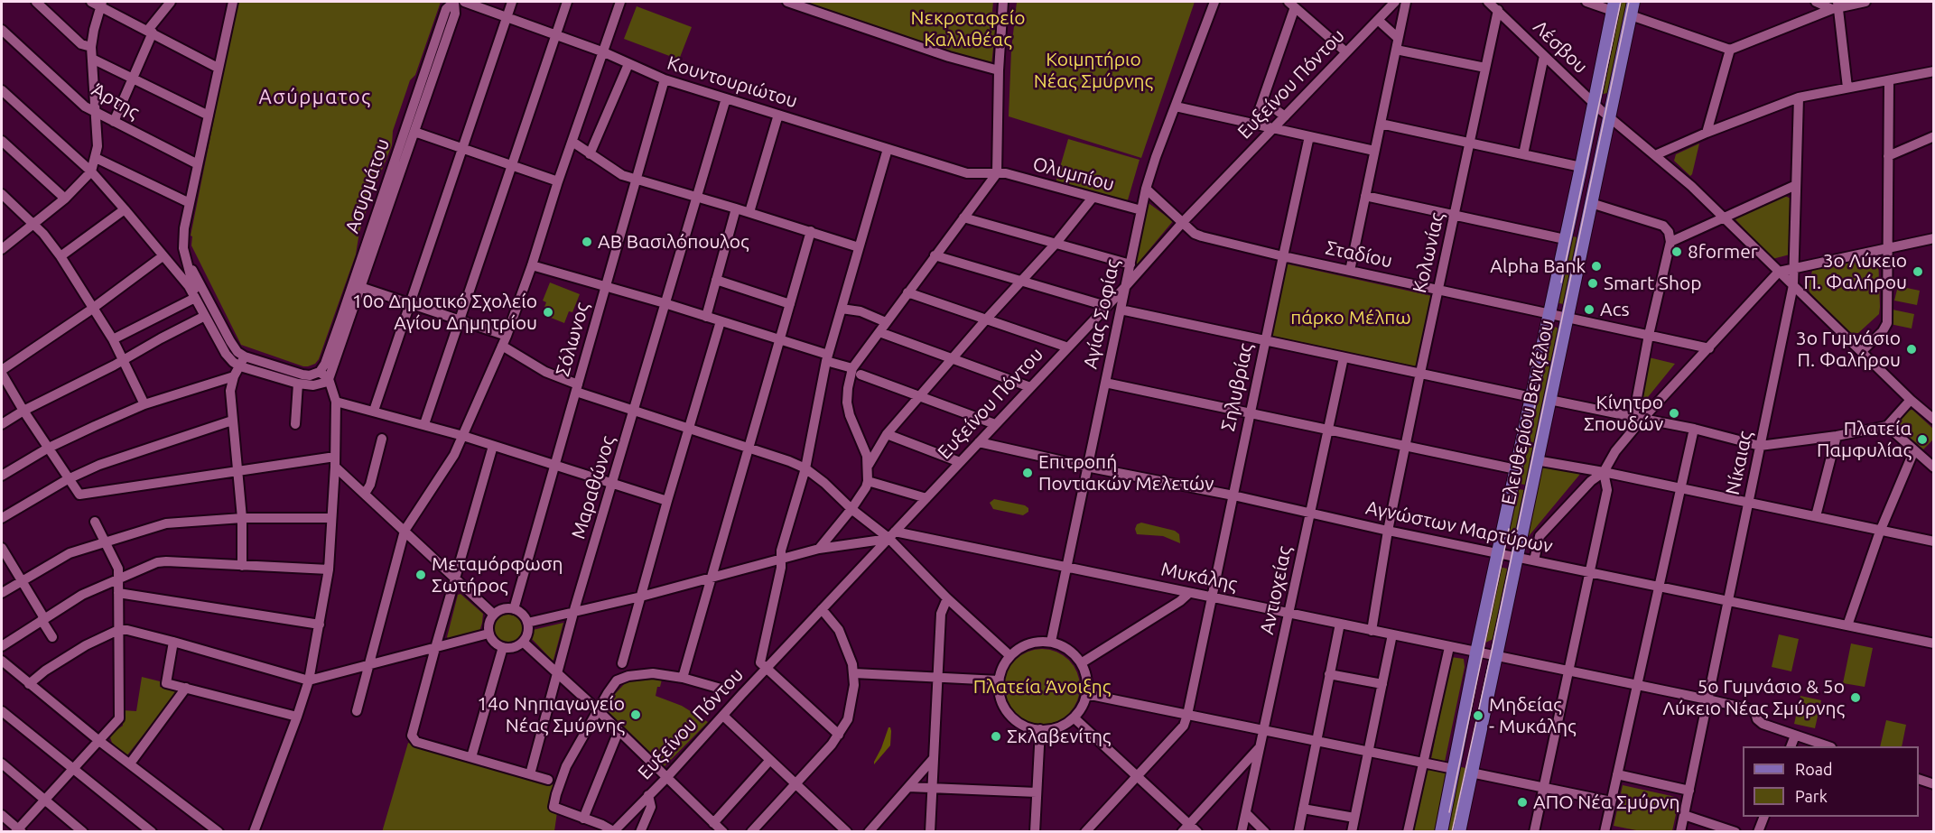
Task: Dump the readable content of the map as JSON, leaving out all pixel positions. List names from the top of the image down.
{
  "streets": {
    "main road": ["Ελευθερίου Βενιζέλου"],
    "street": [
      "Λέσβου",
      "Κουντουριώτου",
      "Ευξείνου Πόντου",
      "Άρτης",
      "Ολυμπίου",
      "Ασυρμάτου",
      "Κολωνίας",
      "Σταδίου",
      "Αγίας Σοφίας",
      "Σόλωνος",
      "Σηλυβρίας",
      "Νίκαιας",
      "Μαραθώνος",
      "Αγνώστων Μαρτύρων",
      "Μυκάλης",
      "Αντιοχείας"
    ]
  },
  "crossings": [
    ["Λέσβου", "Κολωνίας"],
    ["Λέσβου", "Ελευθερίου Βενιζέλου"],
    ["Λέσβου", "Νίκαιας"],
    ["Κουντουριώτου", "Ολυμπίου"],
    ["Κουντουριώτου", "Σόλωνος"],
    ["Ευξείνου Πόντου", "Σταδίου"],
    ["Ευξείνου Πόντου", "Αγίας Σοφίας"],
    ["Ευξείνου Πόντου", "Αγνώστων Μαρτύρων"],
    ["Ευξείνου Πόντου", "Μυκάλης"],
    ["Ολυμπίου", "Αγίας Σοφίας"],
    ["Κολωνίας", "Σταδίου"],
    ["Κολωνίας", "Αγνώστων Μαρτύρων"],
    ["Κολωνίας", "Μυκάλης"],
    ["Σταδίου", "Αγίας Σοφίας"],
    ["Σταδίου", "Σηλυβρίας"],
    ["Σταδίου", "Ελευθερίου Βενιζέλου"],
    ["Αγίας Σοφίας", "Αγνώστων Μαρτύρων"],
    ["Αγίας Σοφίας", "Μυκάλης"],
    ["Σηλυβρίας", "Αγνώστων Μαρτύρων"],
    ["Σηλυβρίας", "Μυκάλης"],
    ["Ελευθερίου Βενιζέλου", "Αγνώστων Μαρτύρων"],
    ["Ελευθερίου Βενιζέλου", "Μυκάλης"],
    ["Νίκαιας", "Αγνώστων Μαρτύρων"],
    ["Νίκαιας", "Μυκάλης"],
    ["Αγνώστων Μαρτύρων", "Αντιοχείας"],
    ["Μυκάλης", "Αντιοχείας"]
  ],
  "districts": ["Ασύρματος"],
  "parks": [
    "Νεκροταφείο Καλλιθέας",
    "Κοιμητήριο Νέας Σμύρνης",
    "πάρκο Μέλπω",
    "Πλατεία Άνοιξης"
  ],
  "places": [
    "ΑΒ Βασιλόπουλος",
    "8former",
    "Alpha Bank",
    "3ο Λύκειο Π. Φαλήρου",
    "Smart Shop",
    "Acs",
    "10ο Δημοτικό Σχολείο Αγίου Δημητρίου",
    "3ο Γυμνάσιο Π. Φαλήρου",
    "Κίνητρο Σπουδών",
    "Πλατεία Παμφυλίας",
    "Επιτροπή Ποντιακών Μελετών",
    "Μεταμόρφωση Σωτήρος",
    "5ο Γυμνάσιο & 5ο Λύκειο Νέας Σμύρνης",
    "14ο Νηπιαγωγείο Νέας Σμύρνης",
    "Μηδείας - Μυκάλης",
    "Σκλαβενίτης",
    "ΑΠΟ Νέα Σμύρνη"
  ],
  "legend": ["Road", "Park"]
}
